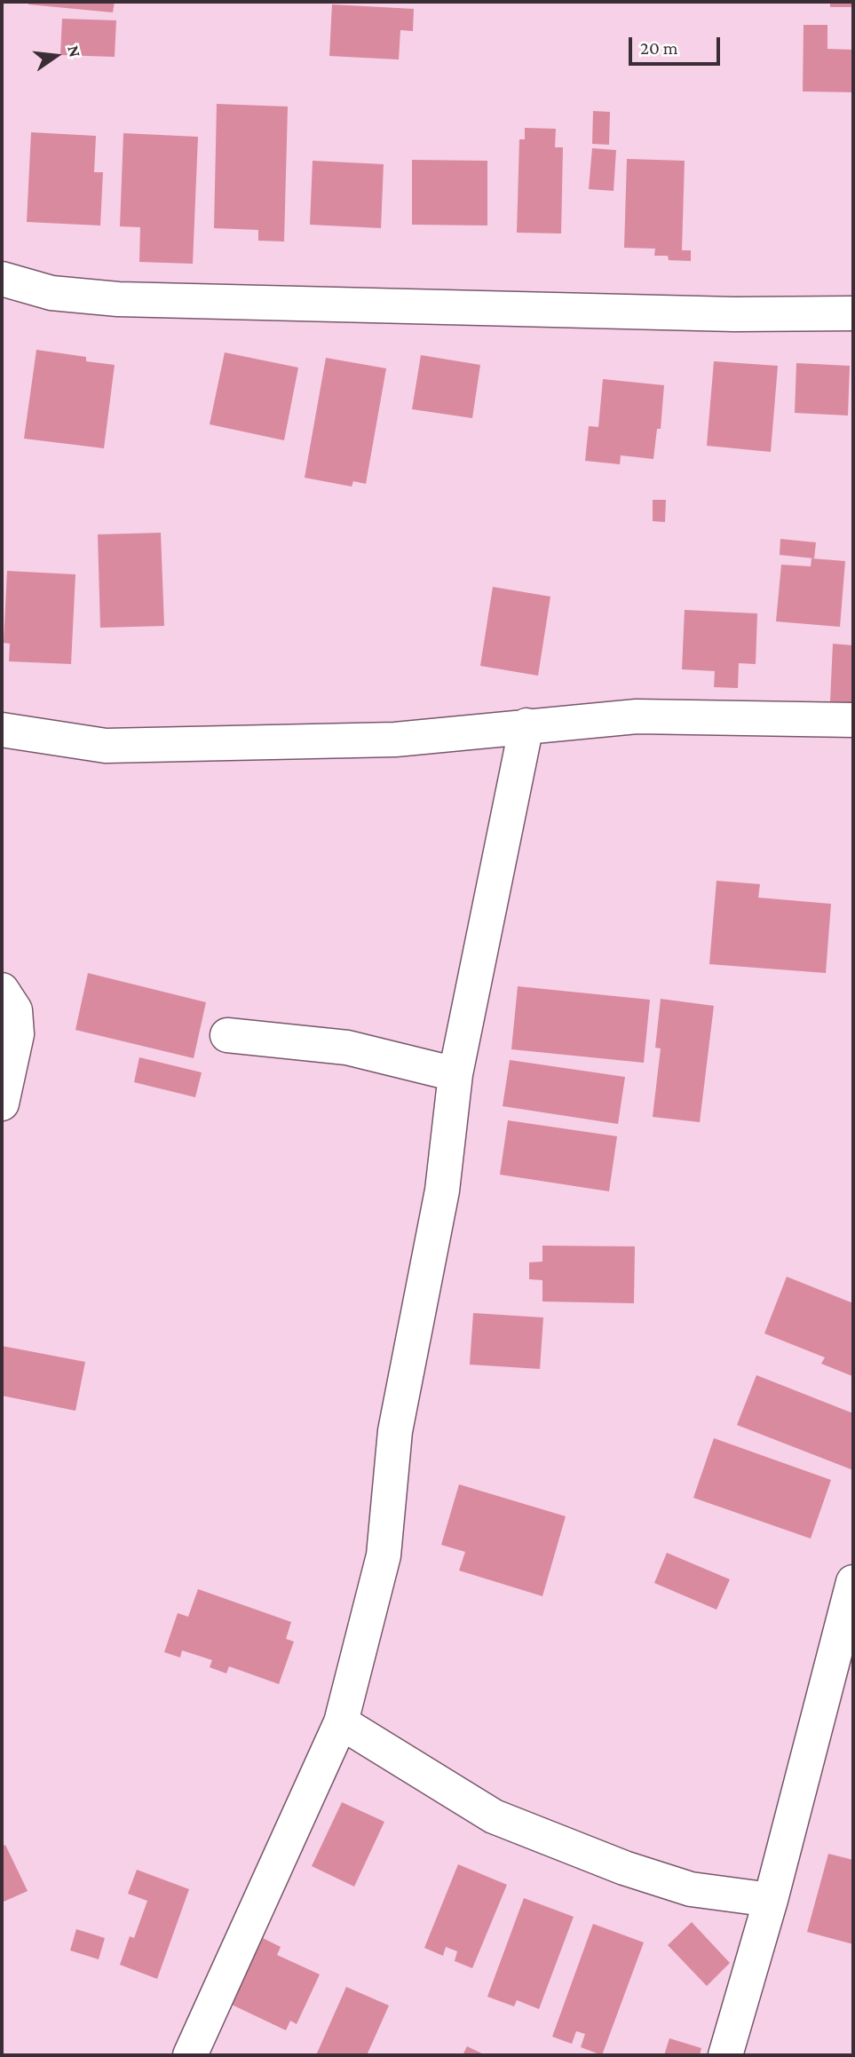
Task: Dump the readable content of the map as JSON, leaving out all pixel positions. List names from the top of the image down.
{
  "scale_bar": "20 m",
  "north": "right"
}
